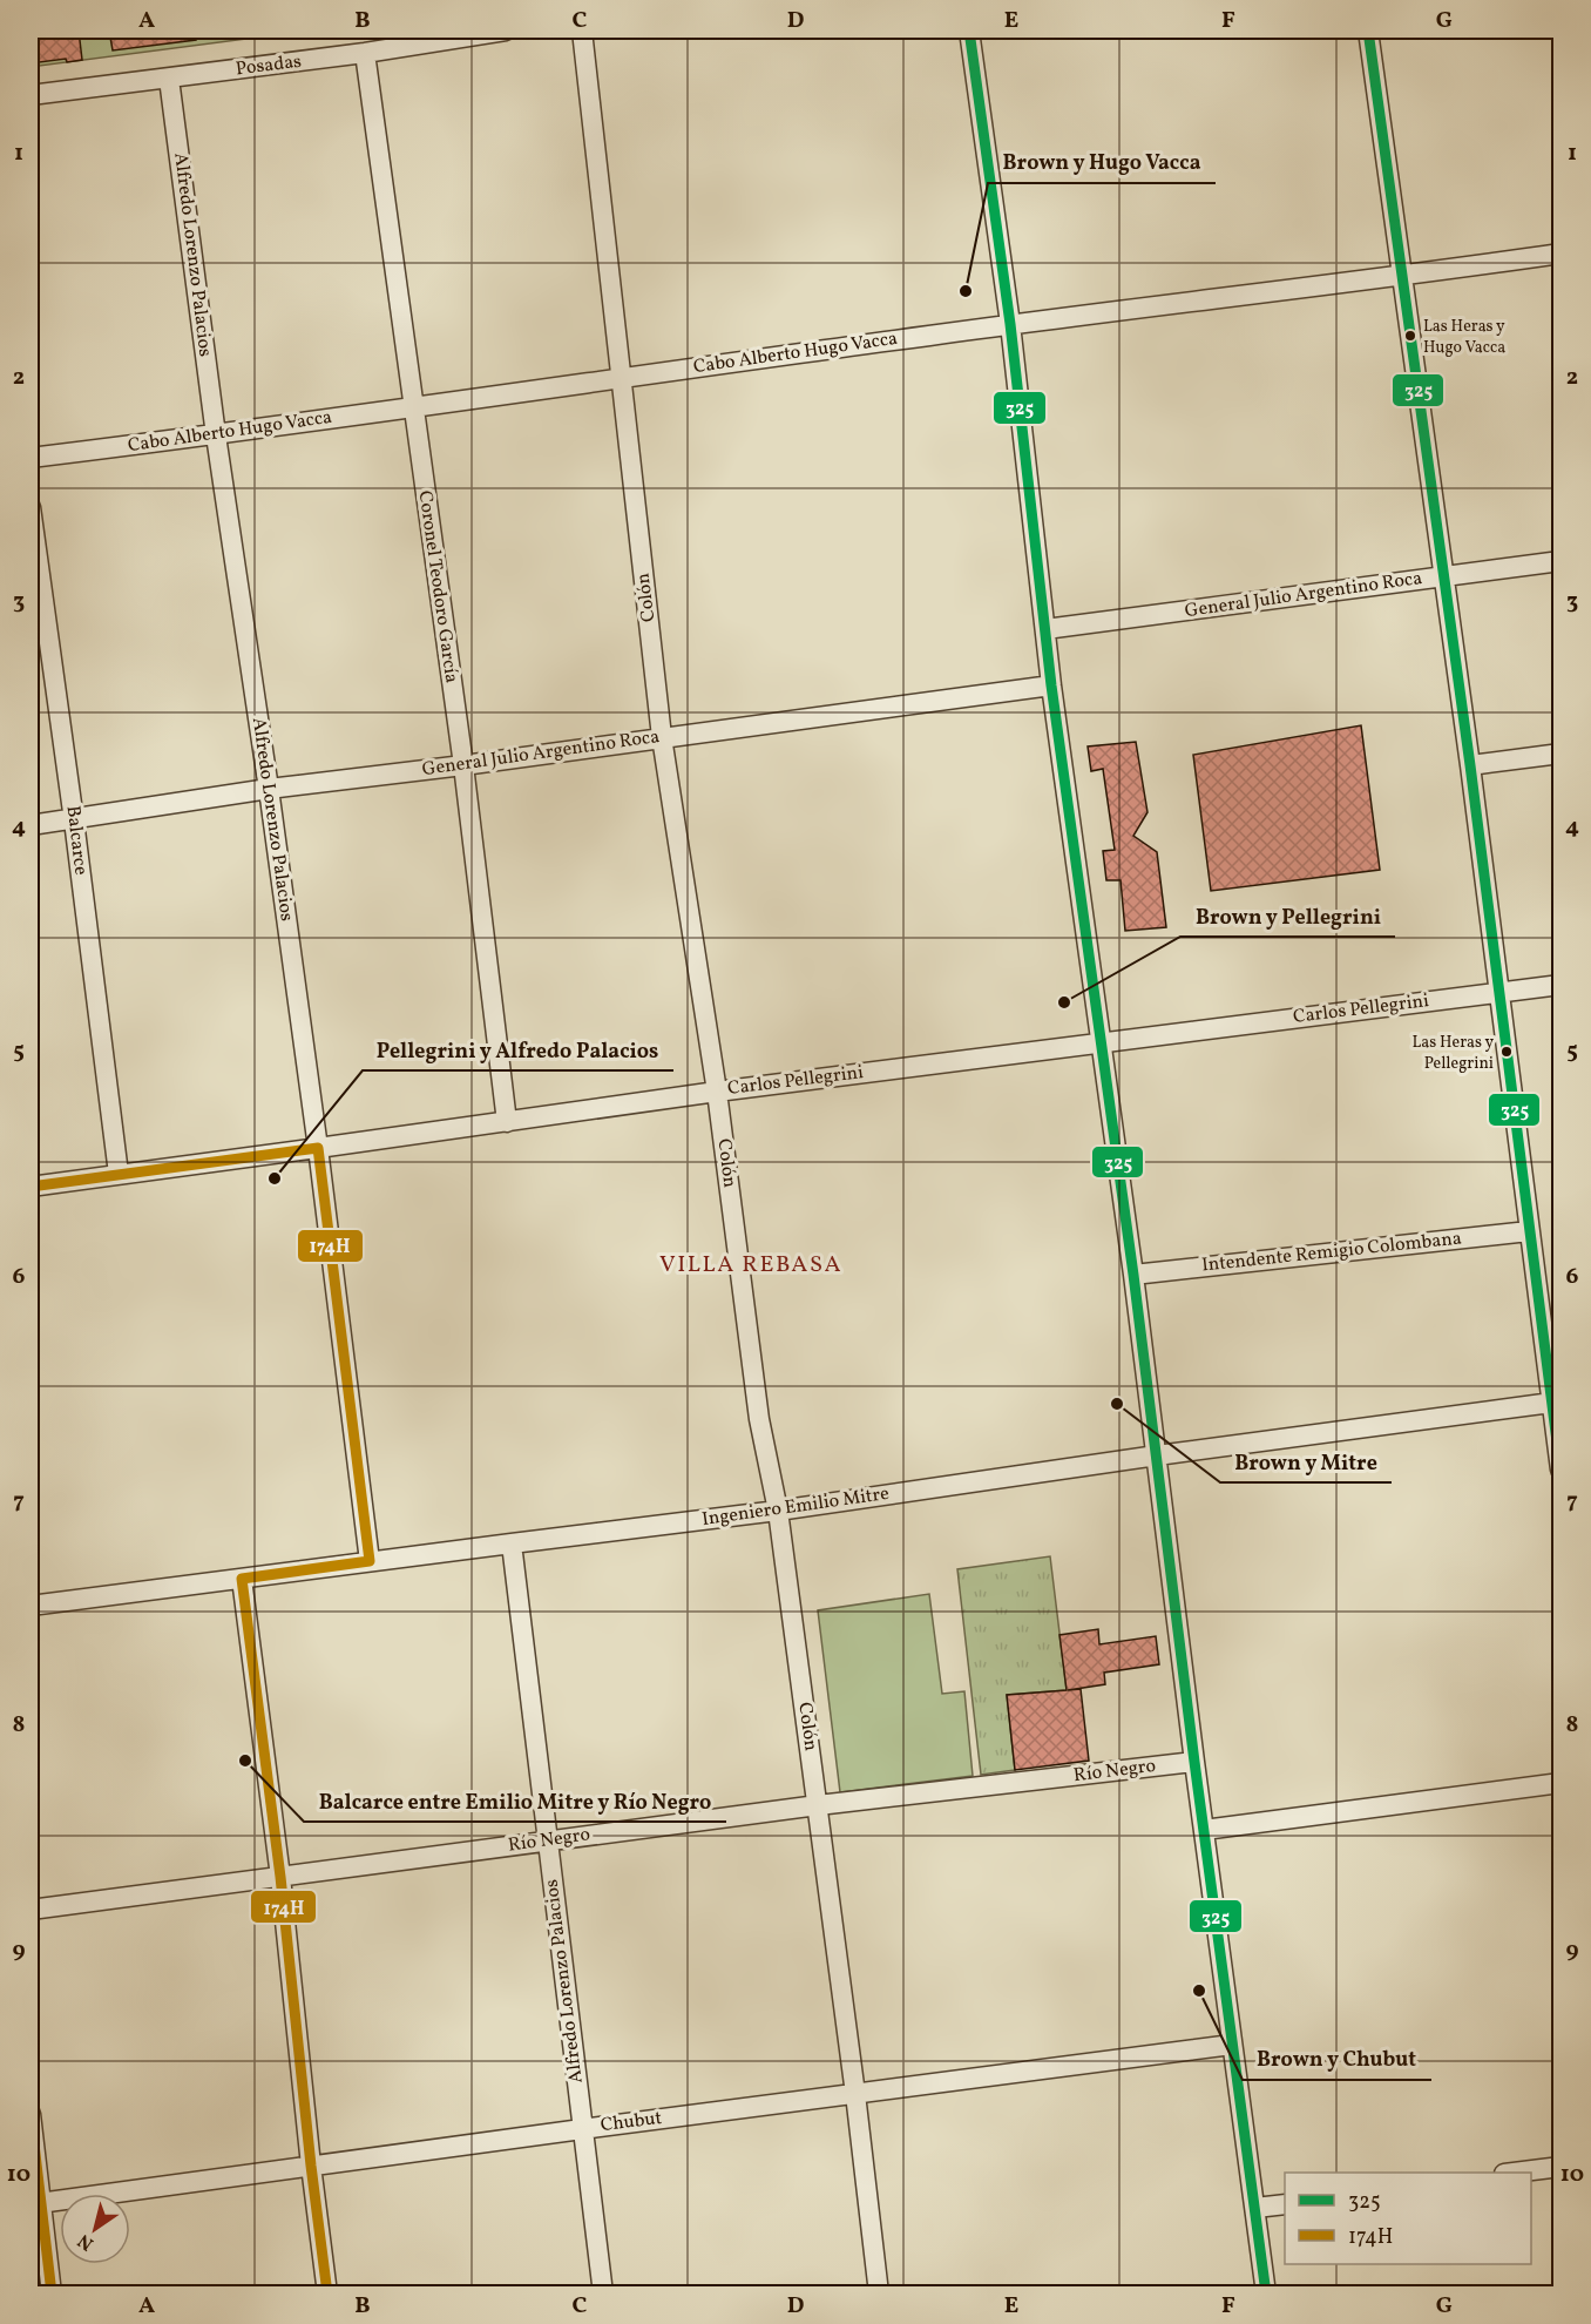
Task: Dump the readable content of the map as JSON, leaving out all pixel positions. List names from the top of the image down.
{
  "streets": {
    "street": [
      "Posadas",
      "Alfredo Lorenzo Palacios",
      "Cabo Alberto Hugo Vacca",
      "Coronel Teodoro García",
      "General Julio Argentino Roca",
      "Colón",
      "Balcarce",
      "Carlos Pellegrini",
      "Intendente Remigio Colombana",
      "Ingeniero Emilio Mitre",
      "Río Negro",
      "Chubut"
    ]
  },
  "crossings": [
    ["Posadas", "Alfredo Lorenzo Palacios"],
    ["Posadas", "Coronel Teodoro García"],
    ["Alfredo Lorenzo Palacios", "Cabo Alberto Hugo Vacca"],
    ["Alfredo Lorenzo Palacios", "General Julio Argentino Roca"],
    ["Alfredo Lorenzo Palacios", "Carlos Pellegrini"],
    ["Alfredo Lorenzo Palacios", "Ingeniero Emilio Mitre"],
    ["Alfredo Lorenzo Palacios", "Río Negro"],
    ["Alfredo Lorenzo Palacios", "Chubut"],
    ["Cabo Alberto Hugo Vacca", "Coronel Teodoro García"],
    ["Cabo Alberto Hugo Vacca", "Colón"],
    ["Coronel Teodoro García", "General Julio Argentino Roca"],
    ["Coronel Teodoro García", "Carlos Pellegrini"],
    ["General Julio Argentino Roca", "Colón"],
    ["General Julio Argentino Roca", "Balcarce"],
    ["Colón", "Carlos Pellegrini"],
    ["Colón", "Ingeniero Emilio Mitre"],
    ["Colón", "Río Negro"],
    ["Colón", "Chubut"],
    ["Balcarce", "Carlos Pellegrini"]
  ],
  "districts": ["VILLA REBASA"],
  "places": [
    "Brown y Hugo Vacca",
    "Las Heras y Hugo Vacca",
    "Brown y Pellegrini",
    "Las Heras y Pellegrini",
    "Pellegrini y Alfredo Palacios",
    "Brown y Mitre",
    "Balcarce entre Emilio Mitre y Río Negro",
    "Brown y Chubut"
  ],
  "lines": ["transit line 325", "transit line 174H"],
  "legend": ["325", "174H"],
  "north": "bottom left",
  "grid": {
    "columns": [
      "A",
      "B",
      "C",
      "D",
      "E",
      "F",
      "G"
    ],
    "rows": [
      "1",
      "2",
      "3",
      "4",
      "5",
      "6",
      "7",
      "8",
      "9",
      "10"
    ]
  }
}
